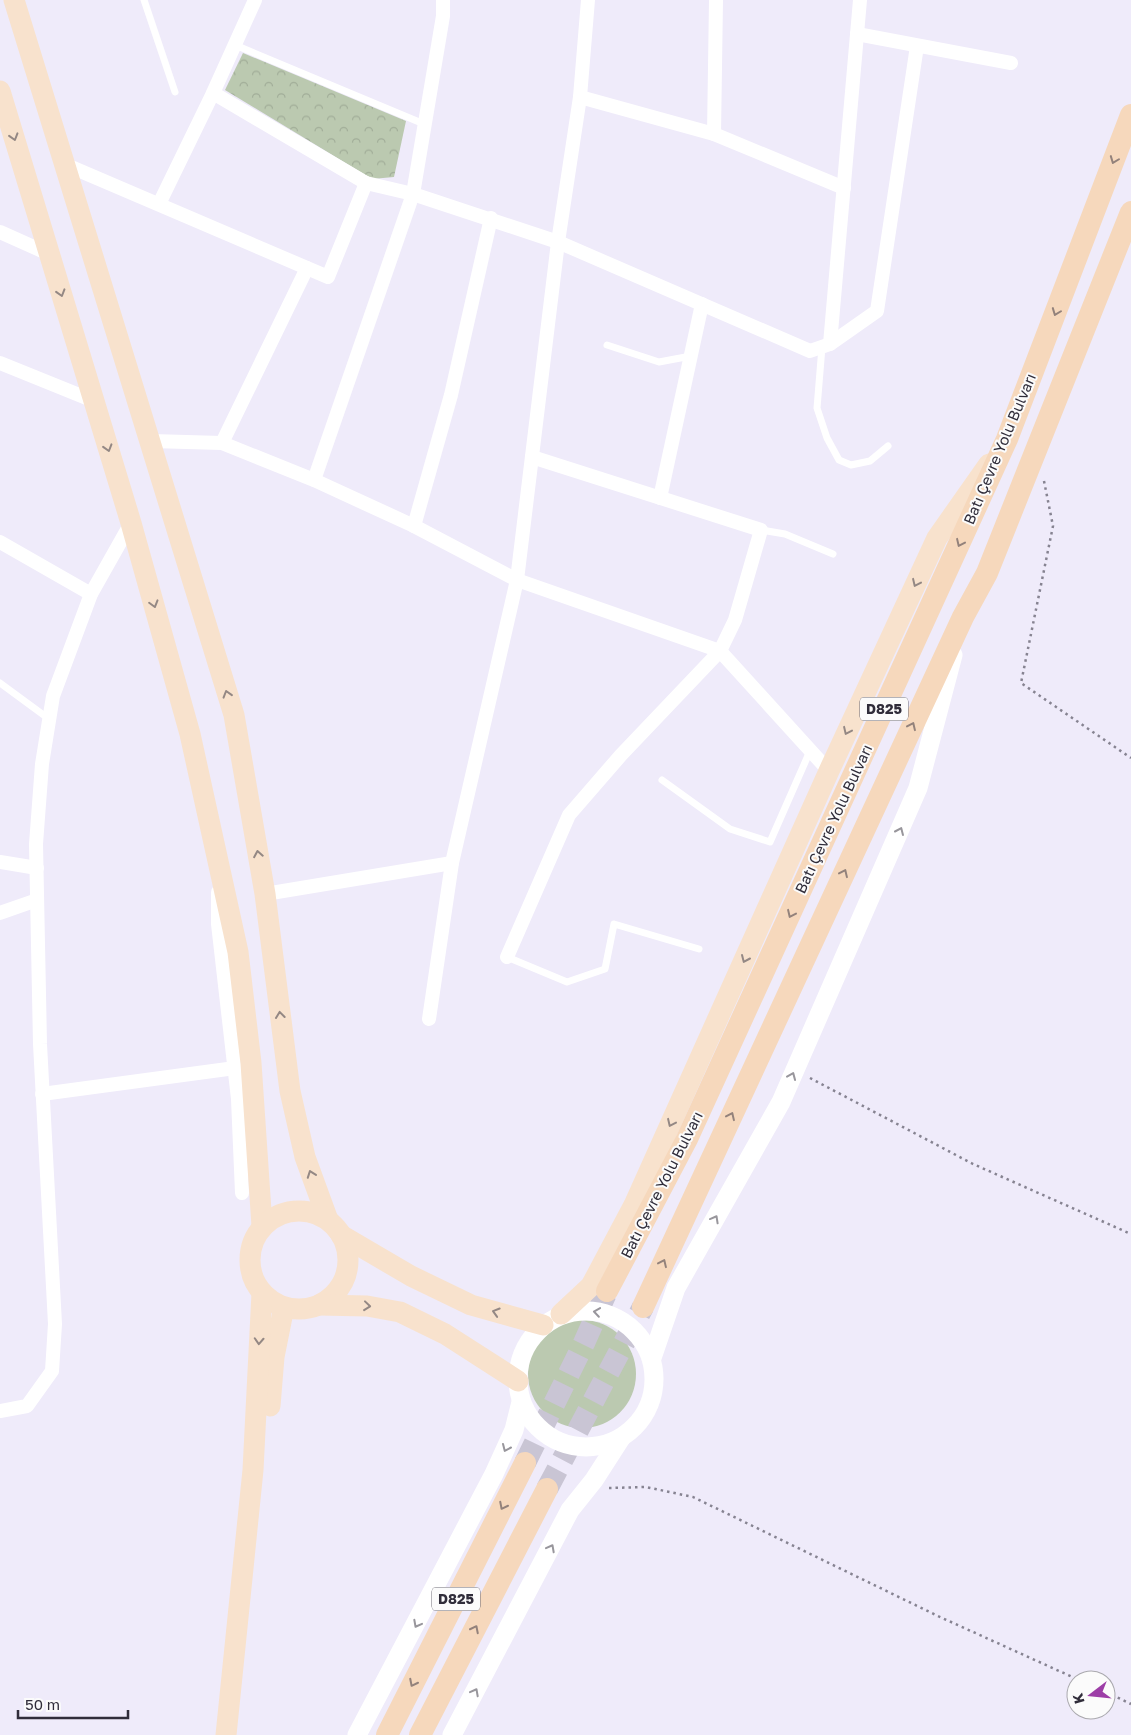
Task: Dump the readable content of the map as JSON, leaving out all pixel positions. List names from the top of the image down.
{
  "streets": {
    "highway": ["Batı Çevre Yolu Bulvarı", "D825"]
  },
  "scale_bar": "50 m",
  "north": "left"
}
